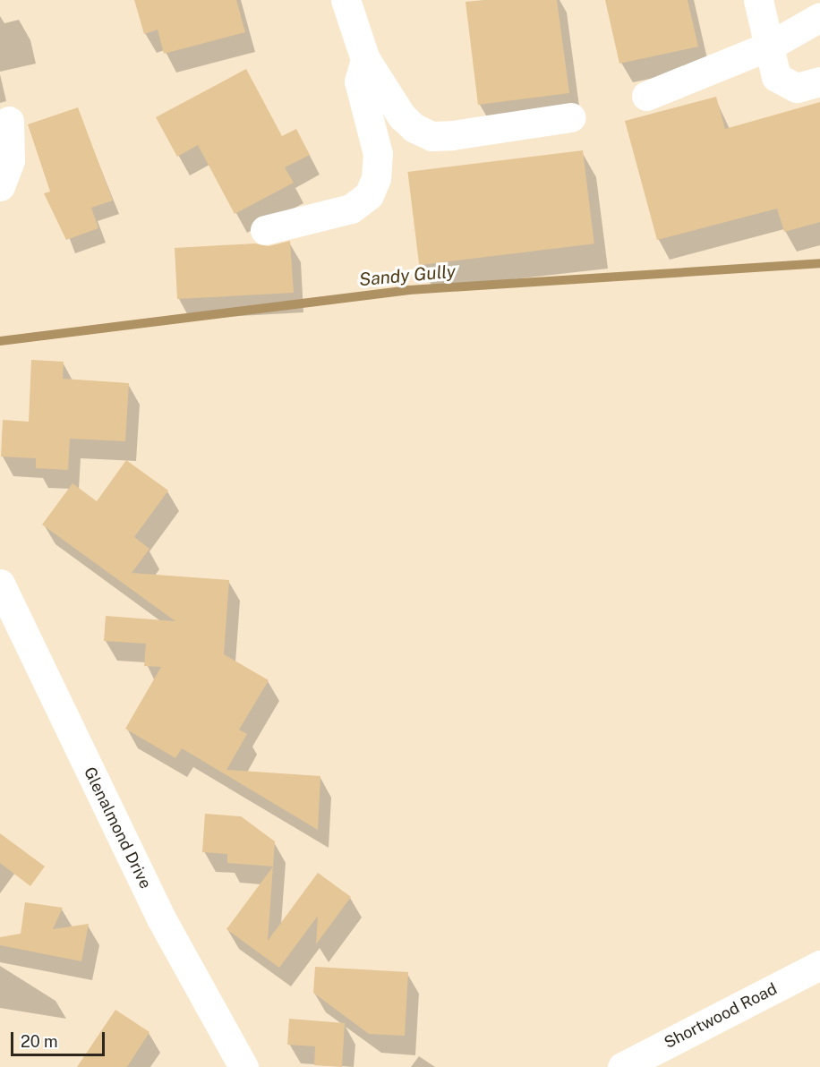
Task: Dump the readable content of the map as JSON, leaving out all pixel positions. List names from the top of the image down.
{
  "streets": {
    "street": ["Glenalmond Drive", "Shortwood Road"]
  },
  "water": ["Sandy Gully"],
  "scale_bar": "20 m"
}
